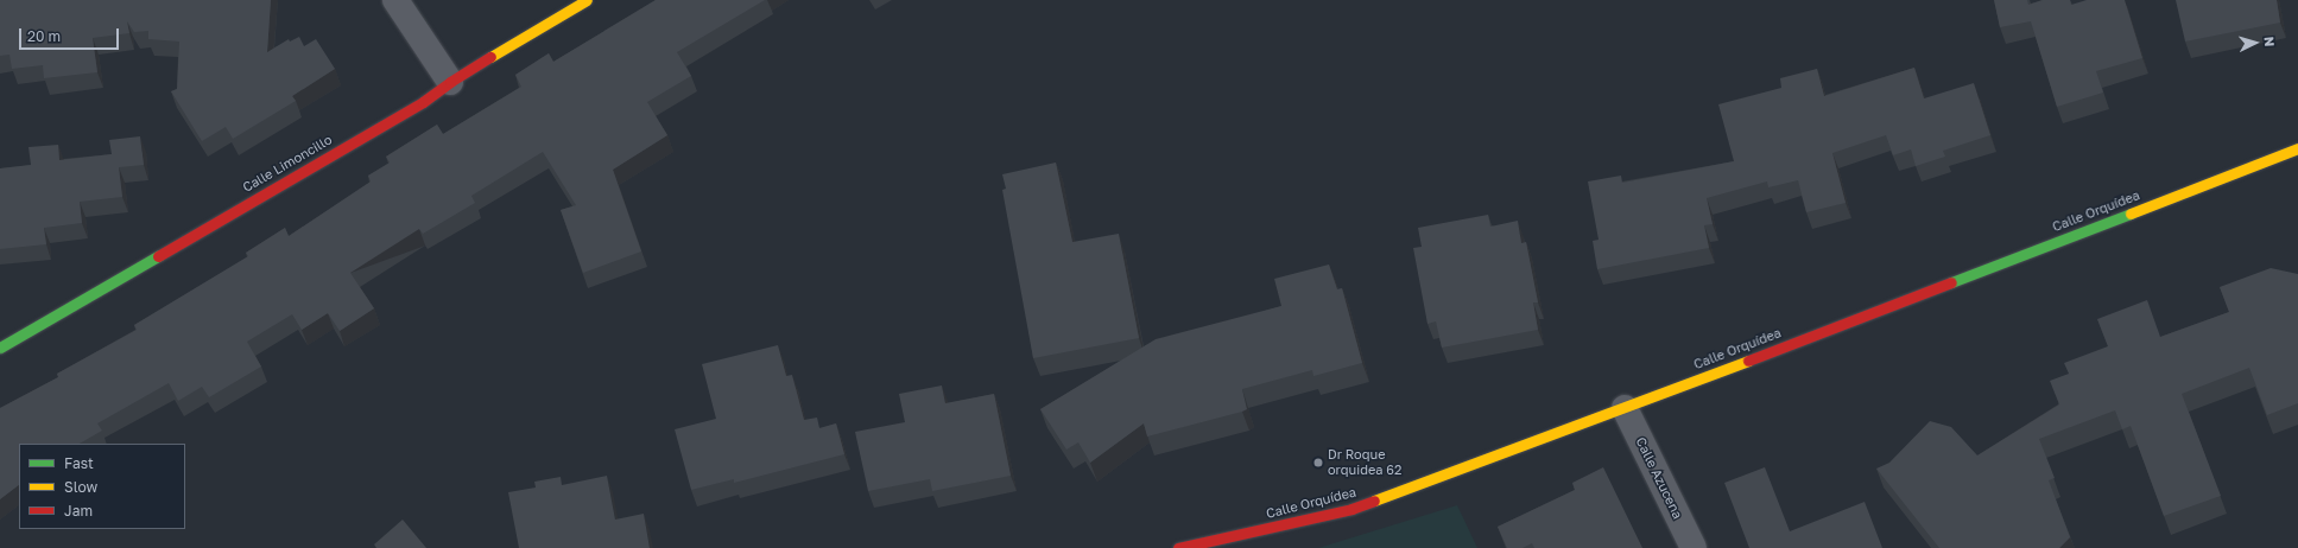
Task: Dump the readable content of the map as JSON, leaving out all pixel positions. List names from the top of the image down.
{
  "streets": {
    "street": ["Calle Limoncillo", "Calle Orquídea", "Calle Azucena"]
  },
  "crossings": [
    ["Calle Orquídea", "Calle Azucena"]
  ],
  "places": ["Dr Roque orquidea 62"],
  "legend": ["Fast", "Slow", "Jam"],
  "scale_bar": "20 m",
  "north": "right"
}
